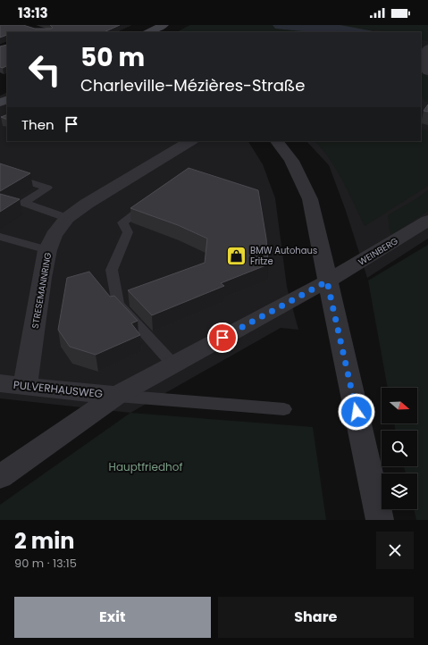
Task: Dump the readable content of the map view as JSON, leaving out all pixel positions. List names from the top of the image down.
{
  "streets": {
    "street": ["WEINBERG", "STRESEMANNRING", "PULVERHAUSWEG"]
  },
  "crossings": [
    ["WEINBERG", "PULVERHAUSWEG"],
    ["STRESEMANNRING", "PULVERHAUSWEG"]
  ],
  "parks": ["Hauptfriedhof"],
  "places": {
    "shop": ["BMW Autohaus Fritze"]
  },
  "north": "right",
  "page": {
    "status": "13:13",
    "turn": ["50 m", "Charleville-Mézières-Straße"],
    "then": "Then",
    "heading": ["2 min", "90 m · 13:15"],
    "buttons": ["Exit", "Share"]
  }
}
